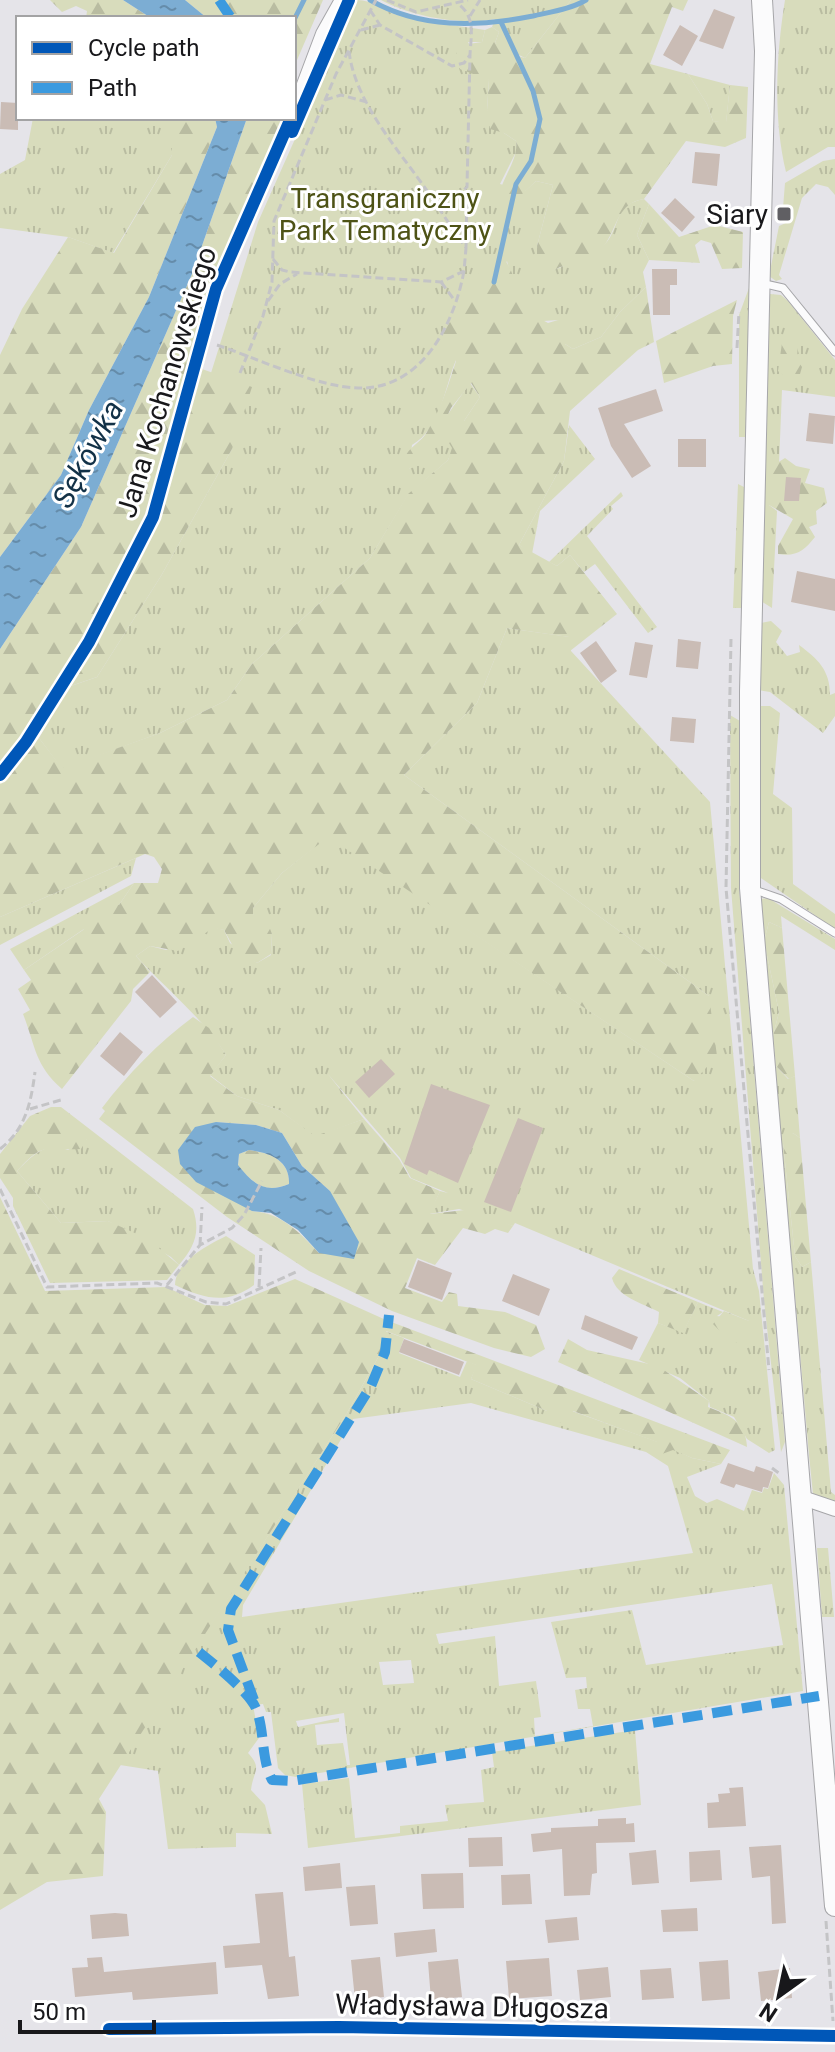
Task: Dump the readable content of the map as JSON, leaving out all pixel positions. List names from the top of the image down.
{
  "streets": {
    "street": ["Jana Kochanowskiego", "Władysława Długosza"]
  },
  "water": ["Sękówka"],
  "parks": ["Transgraniczny Park Tematyczny"],
  "places": {
    "transit": ["Siary"]
  },
  "legend": ["Cycle path", "Path"],
  "scale_bar": "50 m",
  "north": "bottom left"
}
